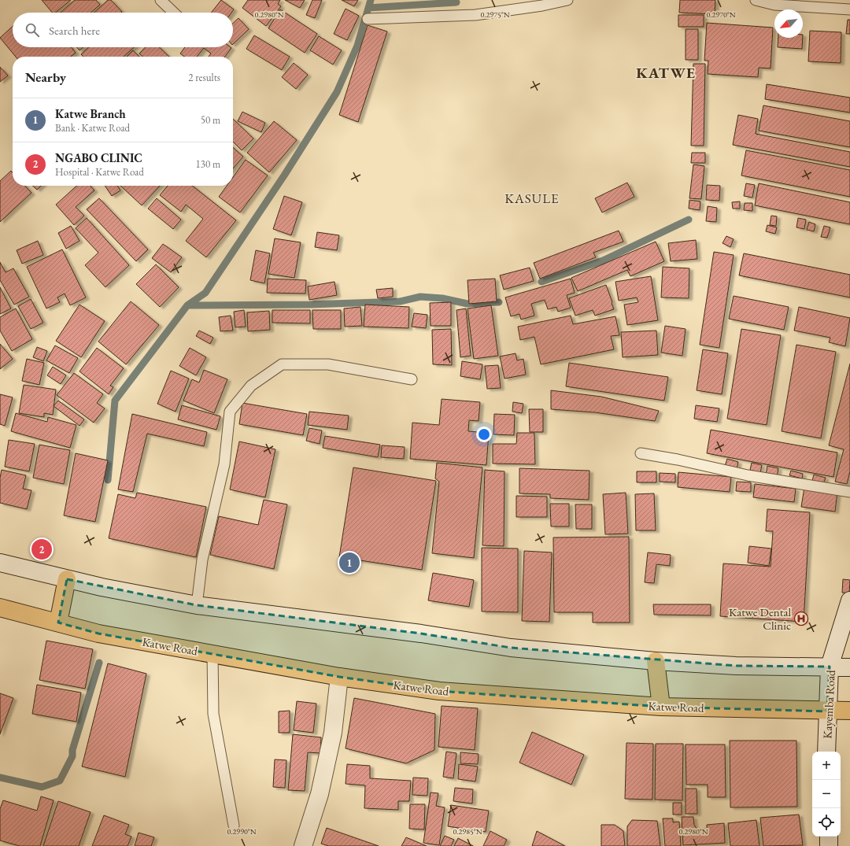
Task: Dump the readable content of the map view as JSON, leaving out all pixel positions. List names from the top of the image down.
{
  "streets": {
    "highway": ["Katwe Road"],
    "street": ["Kayemba Road"]
  },
  "crossings": [
    ["Katwe Road", "Kayemba Road"]
  ],
  "districts": ["KATWE", "KASULE"],
  "places": {
    "hospital": ["Katwe Dental Clinic"]
  },
  "north": "bottom left",
  "page": {
    "search": "Search here",
    "heading": ["Nearby", "2 results"],
    "list": [
      {
        "mark": "1",
        "name": "Katwe Branch",
        "note": "Bank · Katwe Road",
        "value": "50 m"
      },
      {
        "mark": "2",
        "name": "NGABO CLINIC",
        "note": "Hospital · Katwe Road",
        "value": "130 m"
      }
    ],
    "pins": ["2", "1"],
    "map_buttons": ["+", "−"]
  },
  "coordinates": [
    "0.2980°N",
    "0.2975°N",
    "0.2970°N",
    "0.2990°N",
    "0.2985°N"
  ]
}
